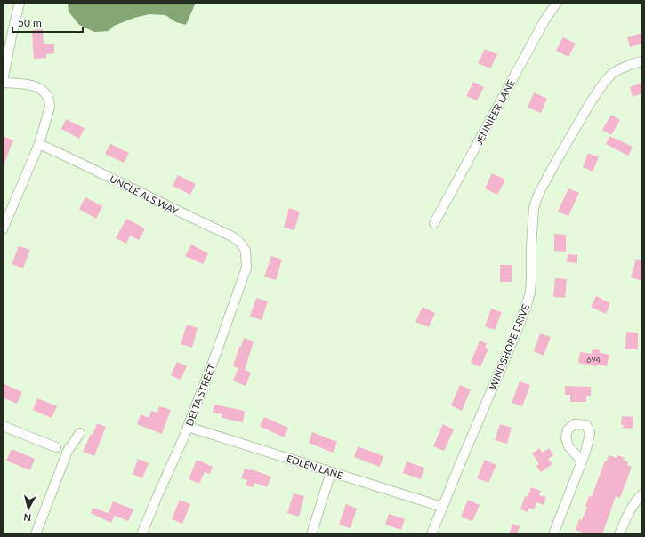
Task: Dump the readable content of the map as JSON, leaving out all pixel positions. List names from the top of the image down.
{
  "streets": {
    "street": [
      "JENNIFER LANE",
      "UNCLE ALS WAY",
      "WINDSHORE DRIVE",
      "DELTA STREET",
      "EDLEN LANE"
    ]
  },
  "crossings": [
    ["UNCLE ALS WAY", "DELTA STREET"],
    ["WINDSHORE DRIVE", "EDLEN LANE"],
    ["DELTA STREET", "EDLEN LANE"]
  ],
  "house_numbers": ["694"],
  "scale_bar": "50 m",
  "north": "bottom"
}
